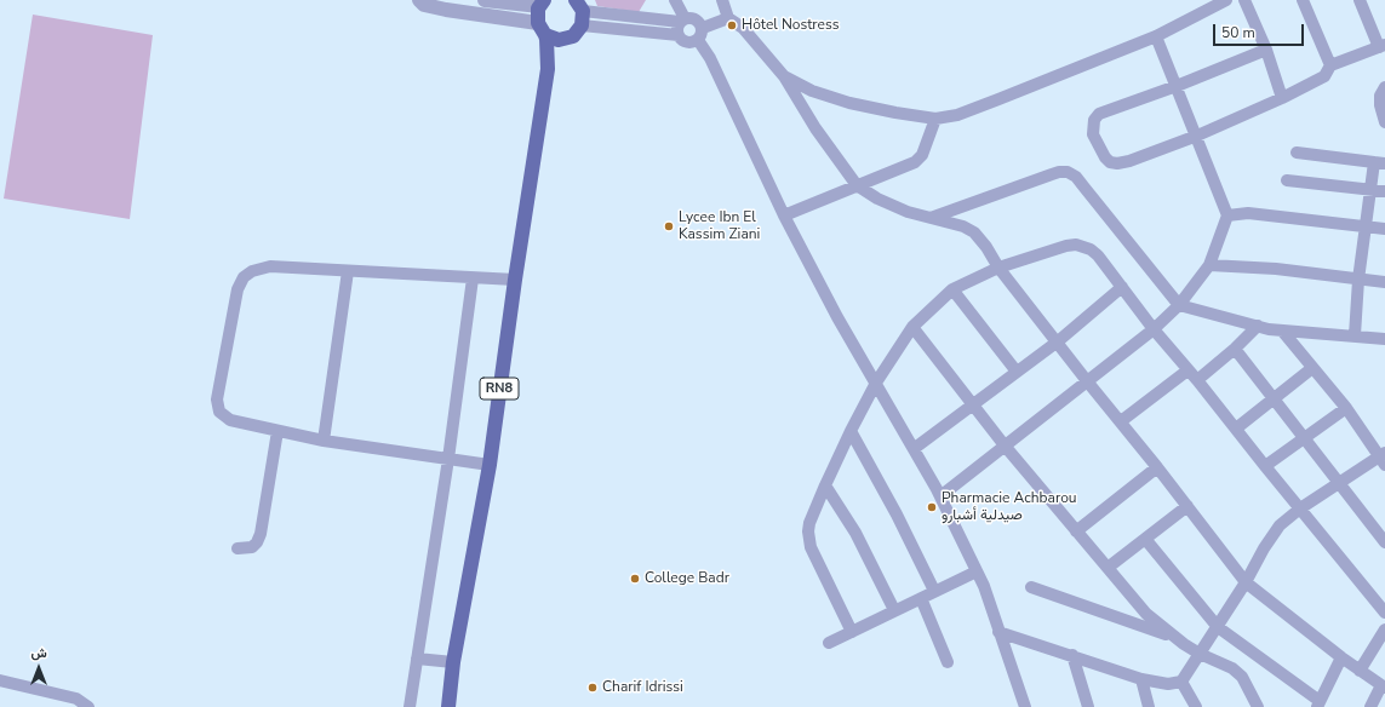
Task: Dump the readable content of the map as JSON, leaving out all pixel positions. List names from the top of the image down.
{
  "streets": {
    "main road": ["RN8"]
  },
  "places": [
    "Hôtel Nostress",
    "Lycee Ibn El Kassim Ziani",
    "Pharmacie Achbarou صيدلية أشبارو",
    "College Badr",
    "Charif Idrissi"
  ],
  "scale_bar": "50 m",
  "north": "top"
}
